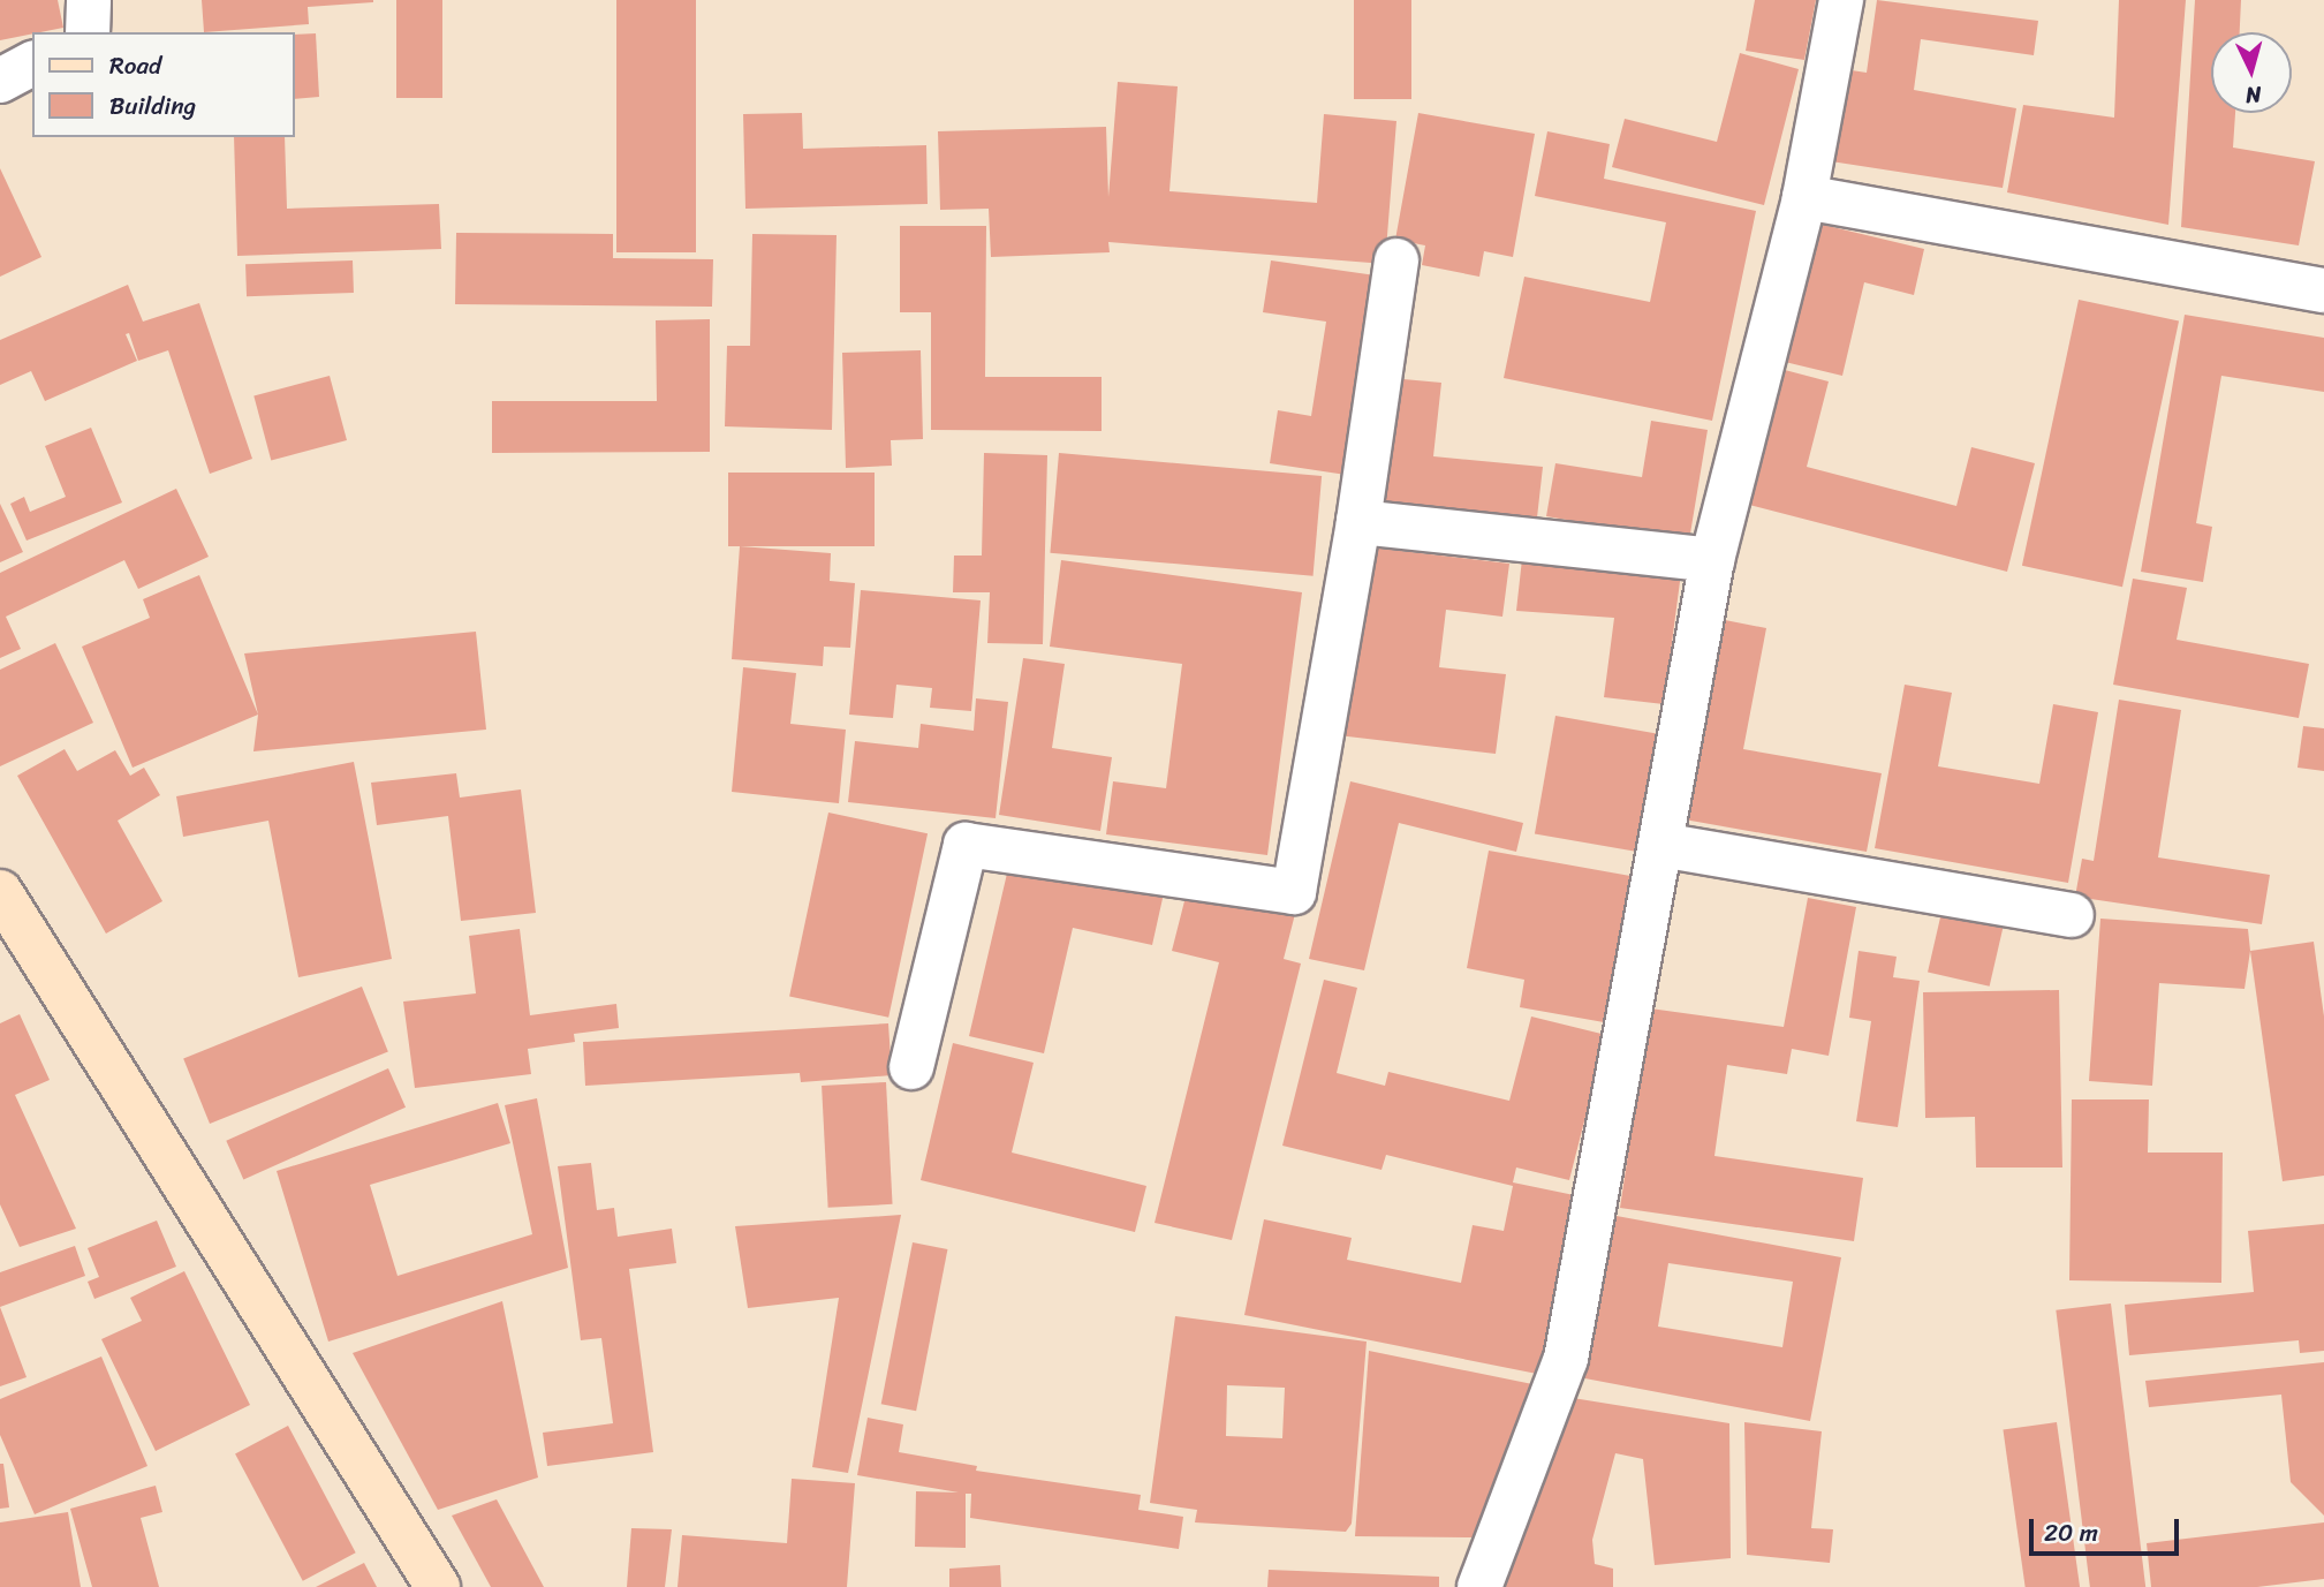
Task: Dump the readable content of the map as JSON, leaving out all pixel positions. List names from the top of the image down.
{
  "legend": ["Road", "Building"],
  "scale_bar": "20 m",
  "north": "bottom"
}
